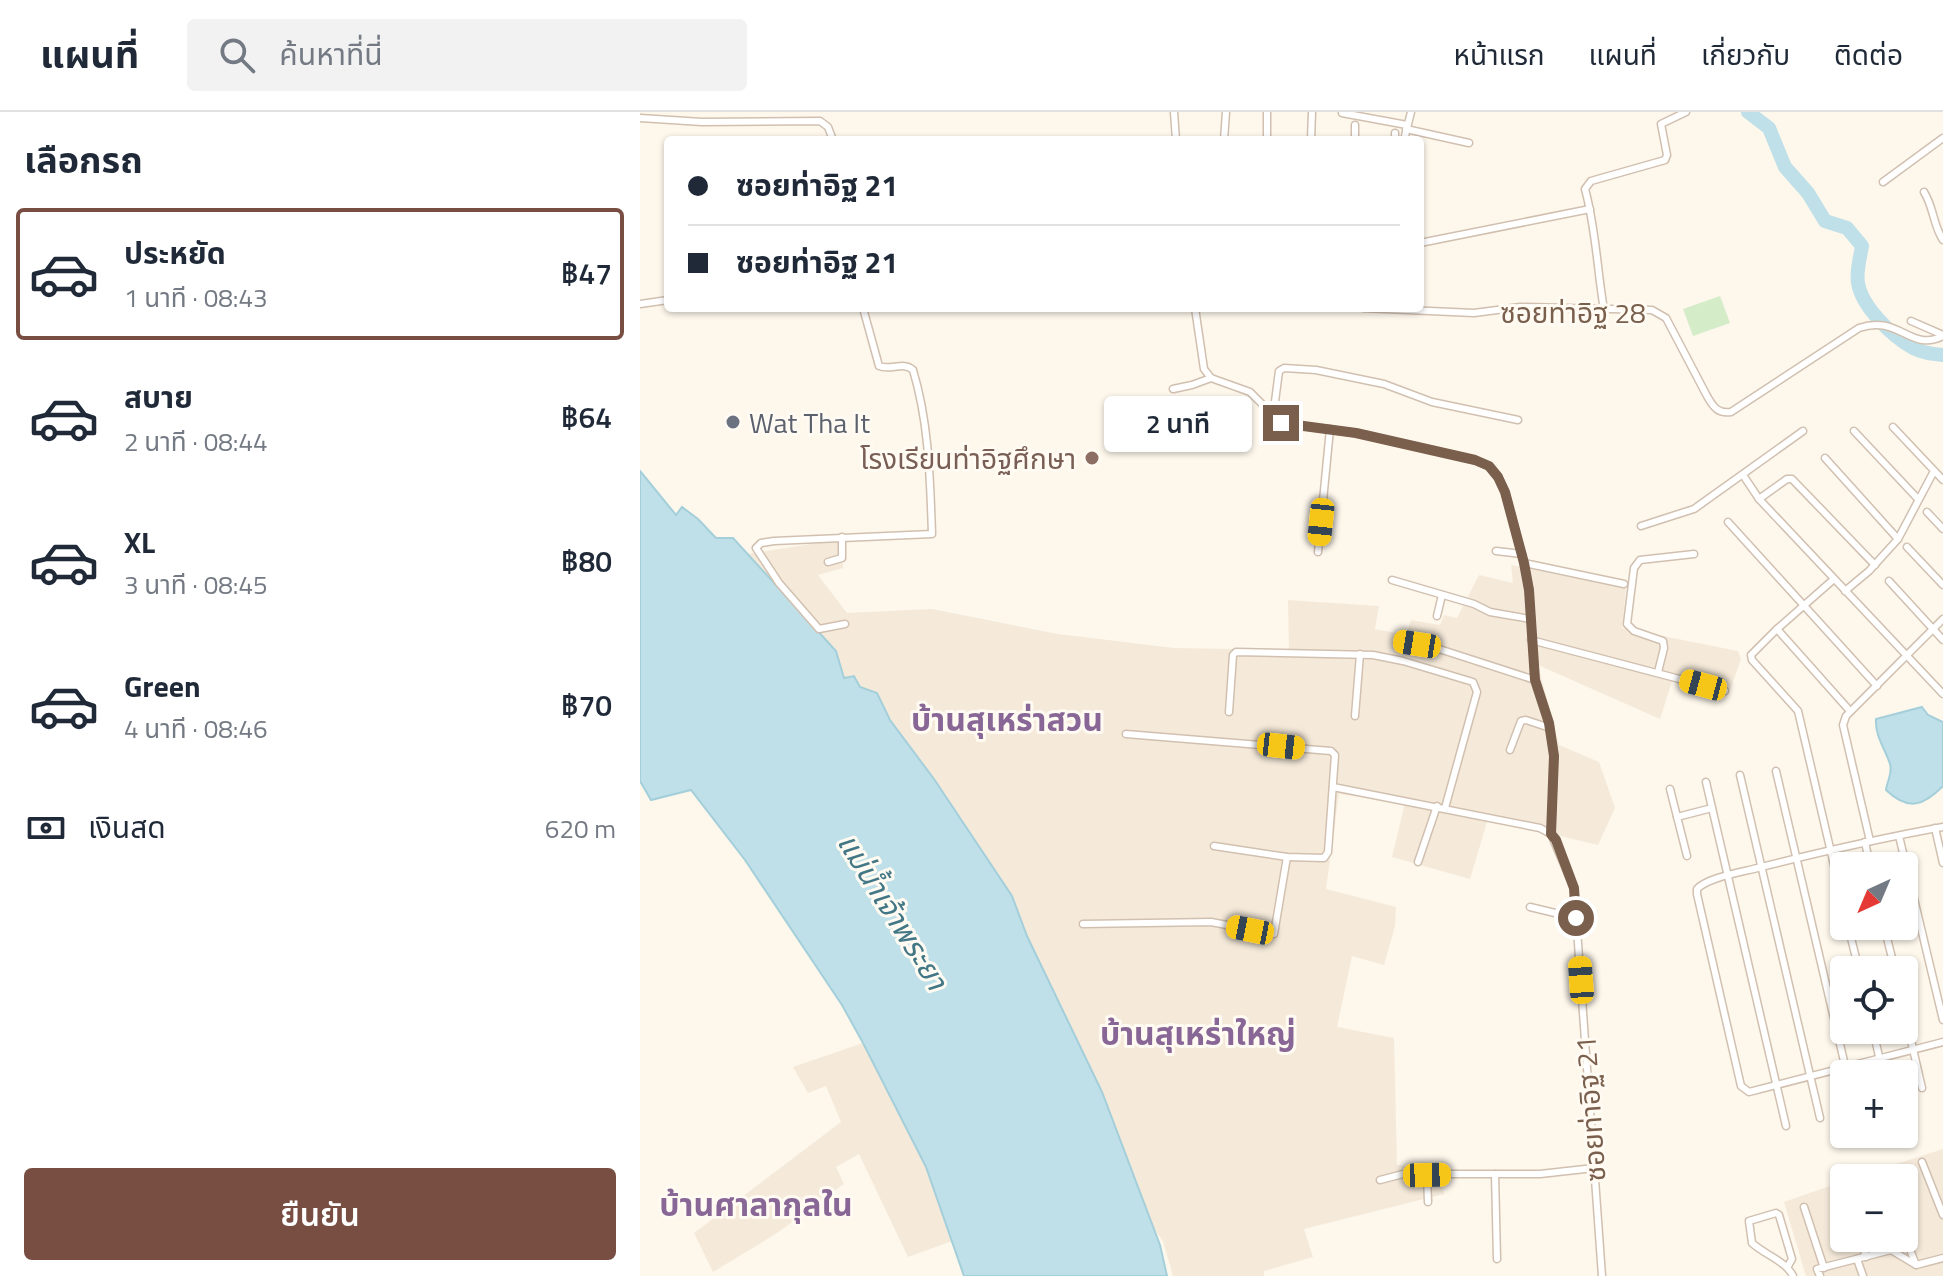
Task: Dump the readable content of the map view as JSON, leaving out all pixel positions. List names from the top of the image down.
{
  "streets": {
    "street": ["ซอยท่าอิฐ 28", "ซอยท่าอิฐ 21"]
  },
  "districts": ["บ้านสุเหร่าสวน", "บ้านสุเหร่าใหญ่", "บ้านศาลากุลใน"],
  "water": ["แม่น้ำเจ้าพระยา"],
  "places": ["Wat Tha It", "โรงเรียนท่าอิฐศึกษา"],
  "north": "bottom left",
  "page": {
    "header": "แผนที่",
    "search": "ค้นหาที่นี่",
    "nav": [
      "หน้าแรก",
      "แผนที่",
      "เกี่ยวกับ",
      "ติดต่อ"
    ],
    "heading": "เลือกรถ",
    "banner": ["ซอยท่าอิฐ 21", "ซอยท่าอิฐ 21"],
    "list": [
      {
        "name": "ประหยัด",
        "note": "1 นาที · 08:43",
        "value": "฿47"
      },
      {
        "name": "สบาย",
        "note": "2 นาที · 08:44",
        "value": "฿64"
      },
      {
        "name": "XL",
        "note": "3 นาที · 08:45",
        "value": "฿80"
      },
      {
        "name": "Green",
        "note": "4 นาที · 08:46",
        "value": "฿70"
      }
    ],
    "bubble": "2 นาที",
    "pay": ["เงินสด", "620 m"],
    "map_buttons": ["+", "−"],
    "buttons": "ยืนยัน"
  }
}
